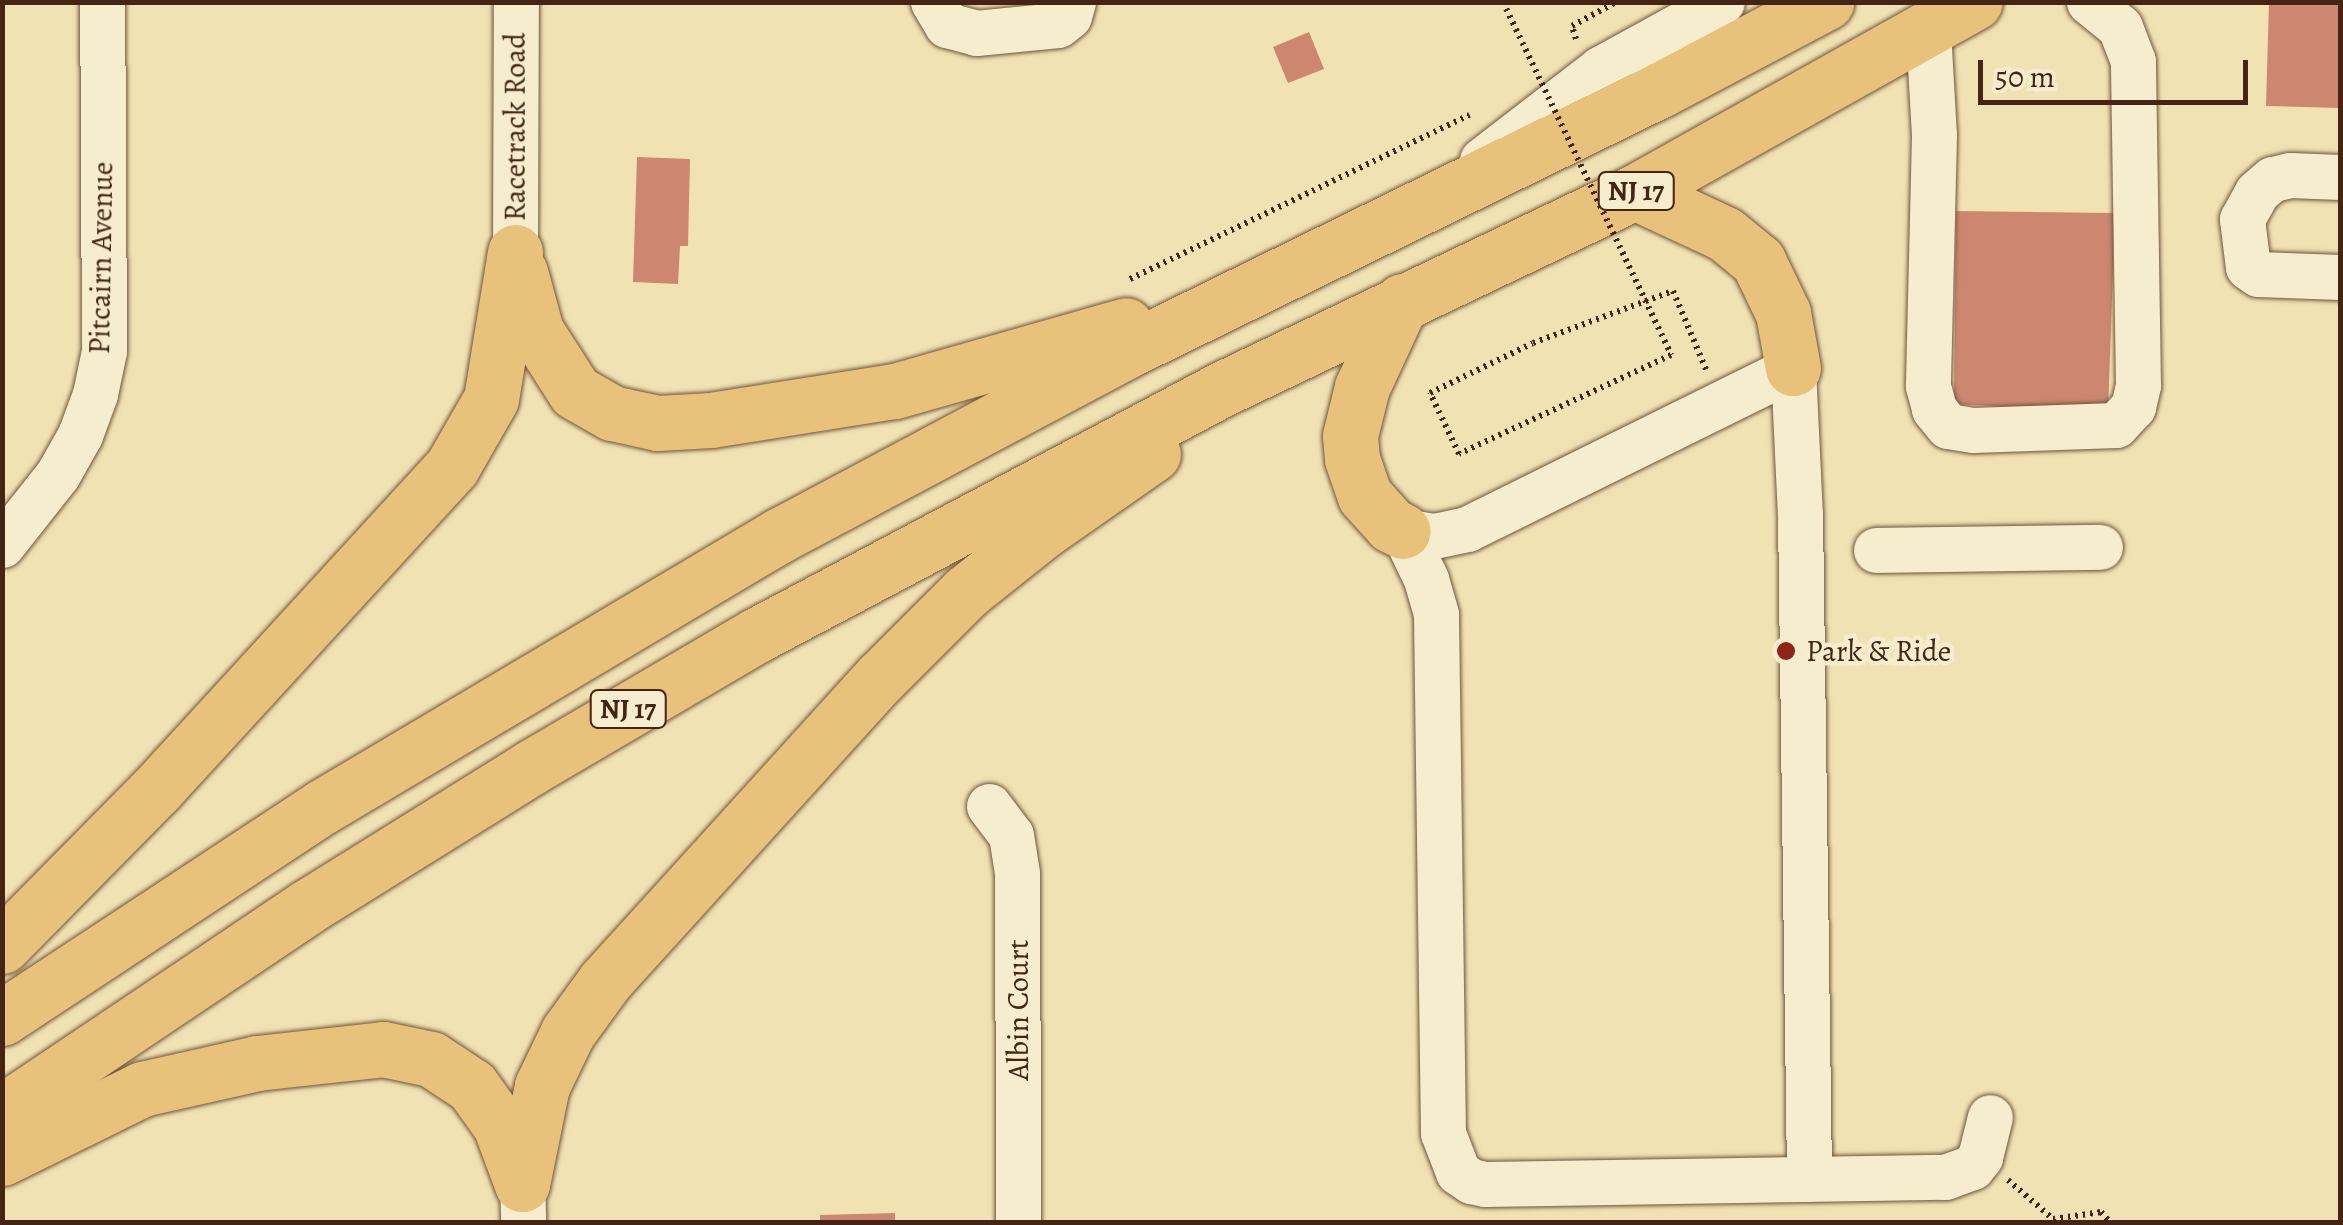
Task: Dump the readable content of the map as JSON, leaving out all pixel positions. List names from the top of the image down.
{
  "streets": {
    "highway": ["NJ 17"],
    "street": ["Racetrack Road", "Pitcairn Avenue", "Albin Court"]
  },
  "places": ["Park & Ride"],
  "scale_bar": "50 m"
}
